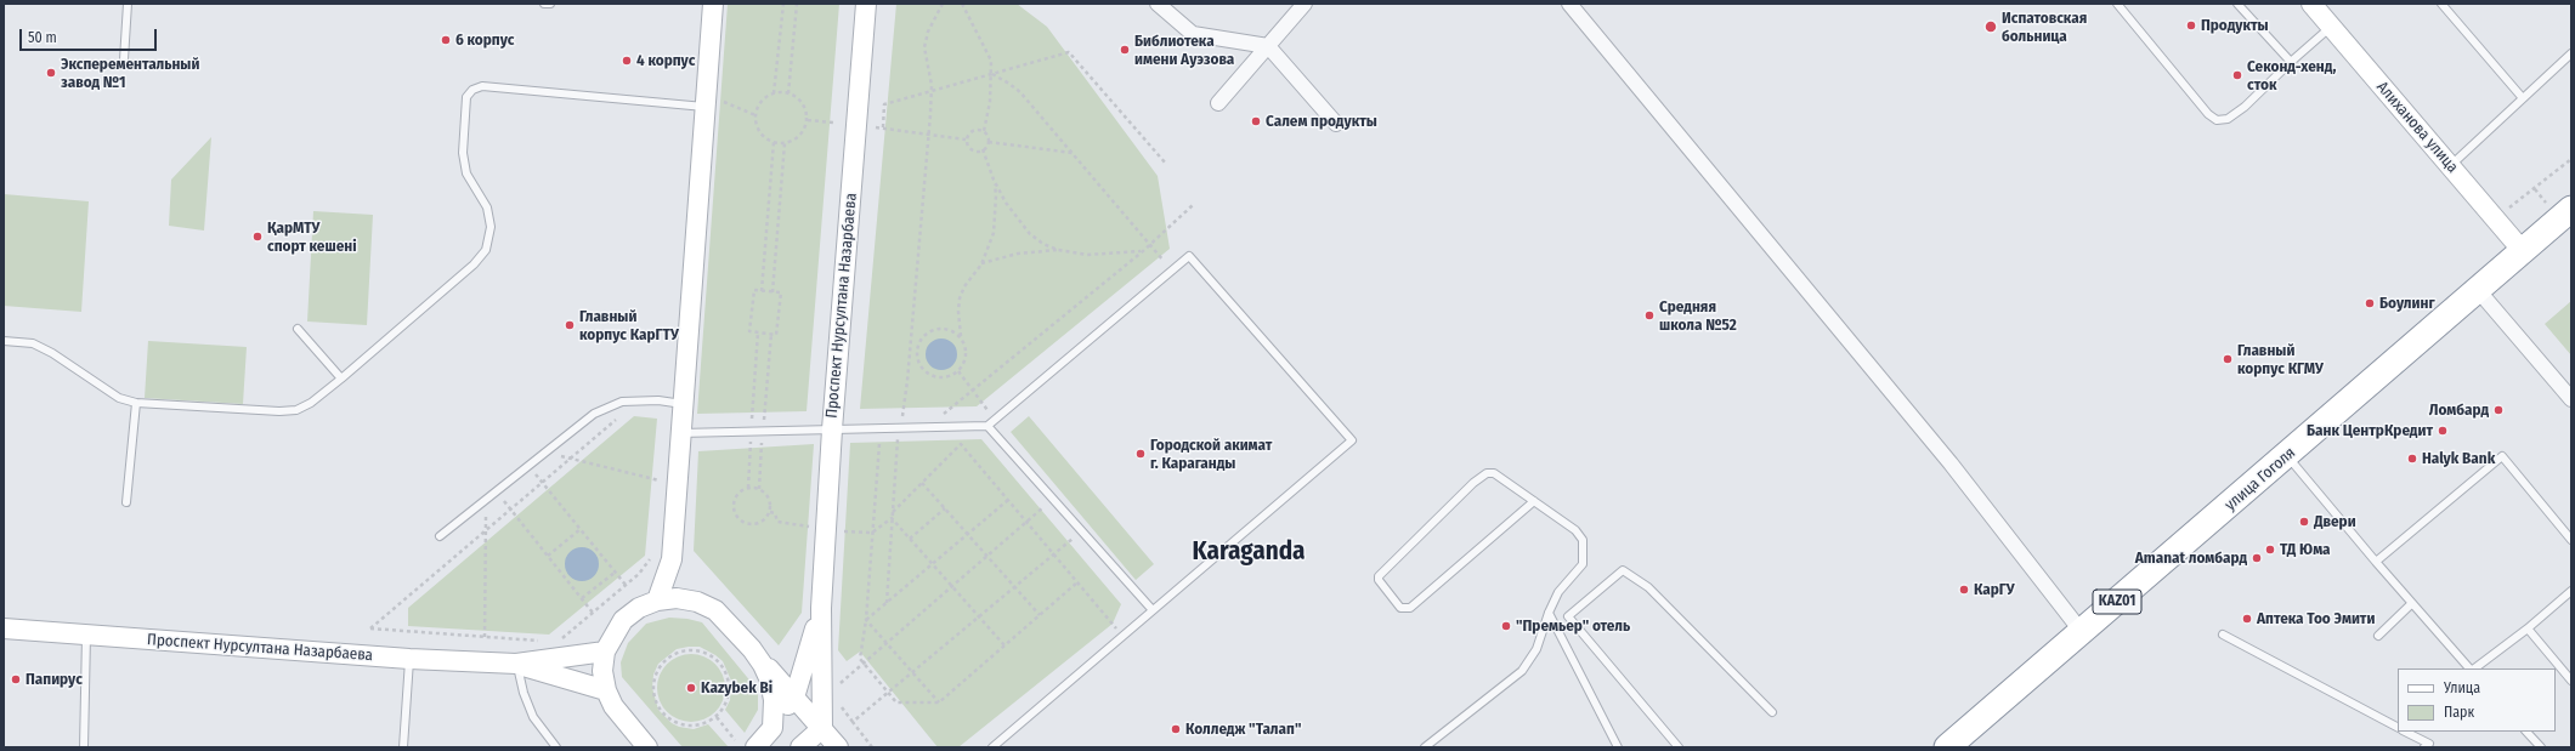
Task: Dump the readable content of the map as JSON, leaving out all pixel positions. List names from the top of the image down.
{
  "streets": {
    "highway": ["улица Гоголя", "KАZ01"],
    "main road": ["Алиханова улица", "Проспект Нурсултана Назарбаева"]
  },
  "crossings": [
    ["Алиханова улица", "улица Гоголя"]
  ],
  "districts": ["Karaganda"],
  "places": [
    "Продукты",
    "Испатовская больница",
    "6 корпус",
    "Библиотека имени Ауэзова",
    "4 корпус",
    "Эксперементальный завод №1",
    "Секонд-хенд, сток",
    "Салем продукты",
    "ҚарМТУ спорт кешені",
    "Боулинг",
    "Средняя школа №52",
    "Главный корпус КарГТУ",
    "Главный корпус КГМУ",
    "Ломбард",
    "Банк ЦентрКредит",
    "Городской акимат г. Караганды",
    "Halyk Bank",
    "Двери",
    "ТД Юма",
    "Amanat ломбард",
    "КарГУ",
    "Аптека Тоо Эмити",
    "\"Премьер\" отель",
    "Папирус",
    "Kazybek Bi",
    "Колледж \"Талап\""
  ],
  "legend": ["Улица", "Парк"],
  "scale_bar": "50 m"
}
